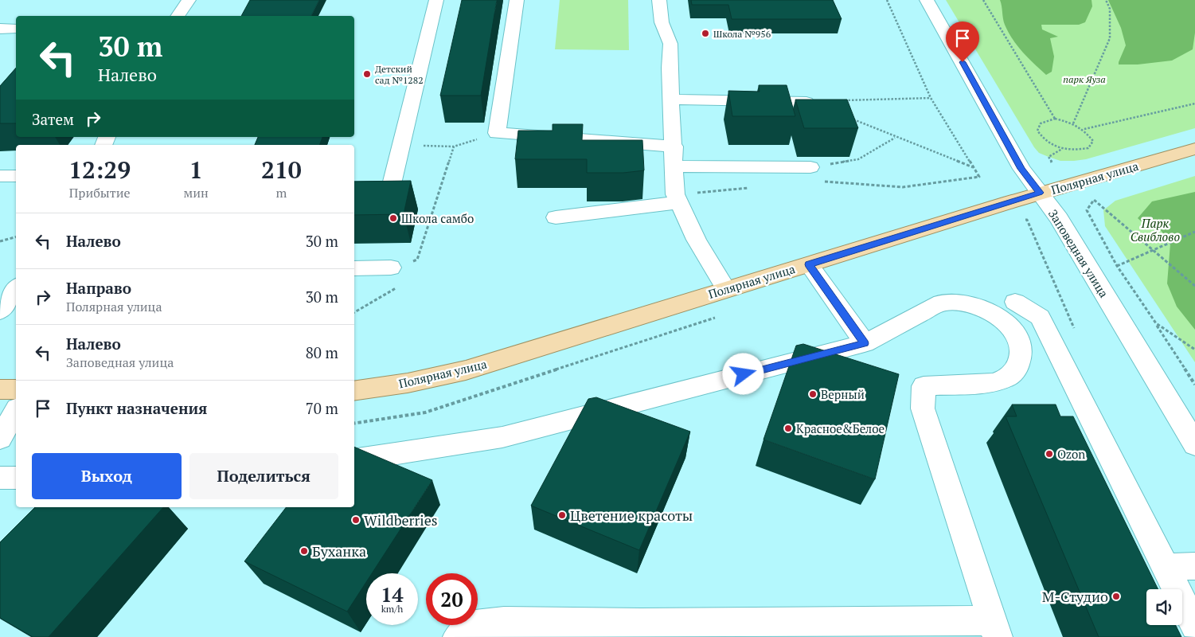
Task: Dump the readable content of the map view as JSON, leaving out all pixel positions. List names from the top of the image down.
{
  "streets": {
    "main road": ["Полярная улица"],
    "street": ["Заповедная улица"]
  },
  "crossings": [
    ["Полярная улица", "Заповедная улица"]
  ],
  "parks": ["парк Яуза", "Парк Свиблово"],
  "places": [
    "Школа №956",
    "Детский сад №1282",
    "Школа самбо",
    "Верный",
    "Красное&Белое",
    "Ozon",
    "Цветение красоты",
    "Wildberries",
    "Буханка",
    "М-Студио"
  ],
  "page": {
    "turn": ["30 m", "Налево"],
    "then": "Затем",
    "eta": [
      "12:29",
      "Прибытие",
      "1",
      "мин",
      "210",
      "m"
    ],
    "list": [
      {
        "name": "Налево",
        "value": "30 m"
      },
      {
        "name": "Направо",
        "note": "Полярная улица",
        "value": "30 m"
      },
      {
        "name": "Налево",
        "note": "Заповедная улица",
        "value": "80 m"
      },
      {
        "name": "Пункт назначения",
        "value": "70 m"
      }
    ],
    "buttons": ["Выход", "Поделиться"],
    "speed": "14 km/h",
    "limit": "20"
  }
}
